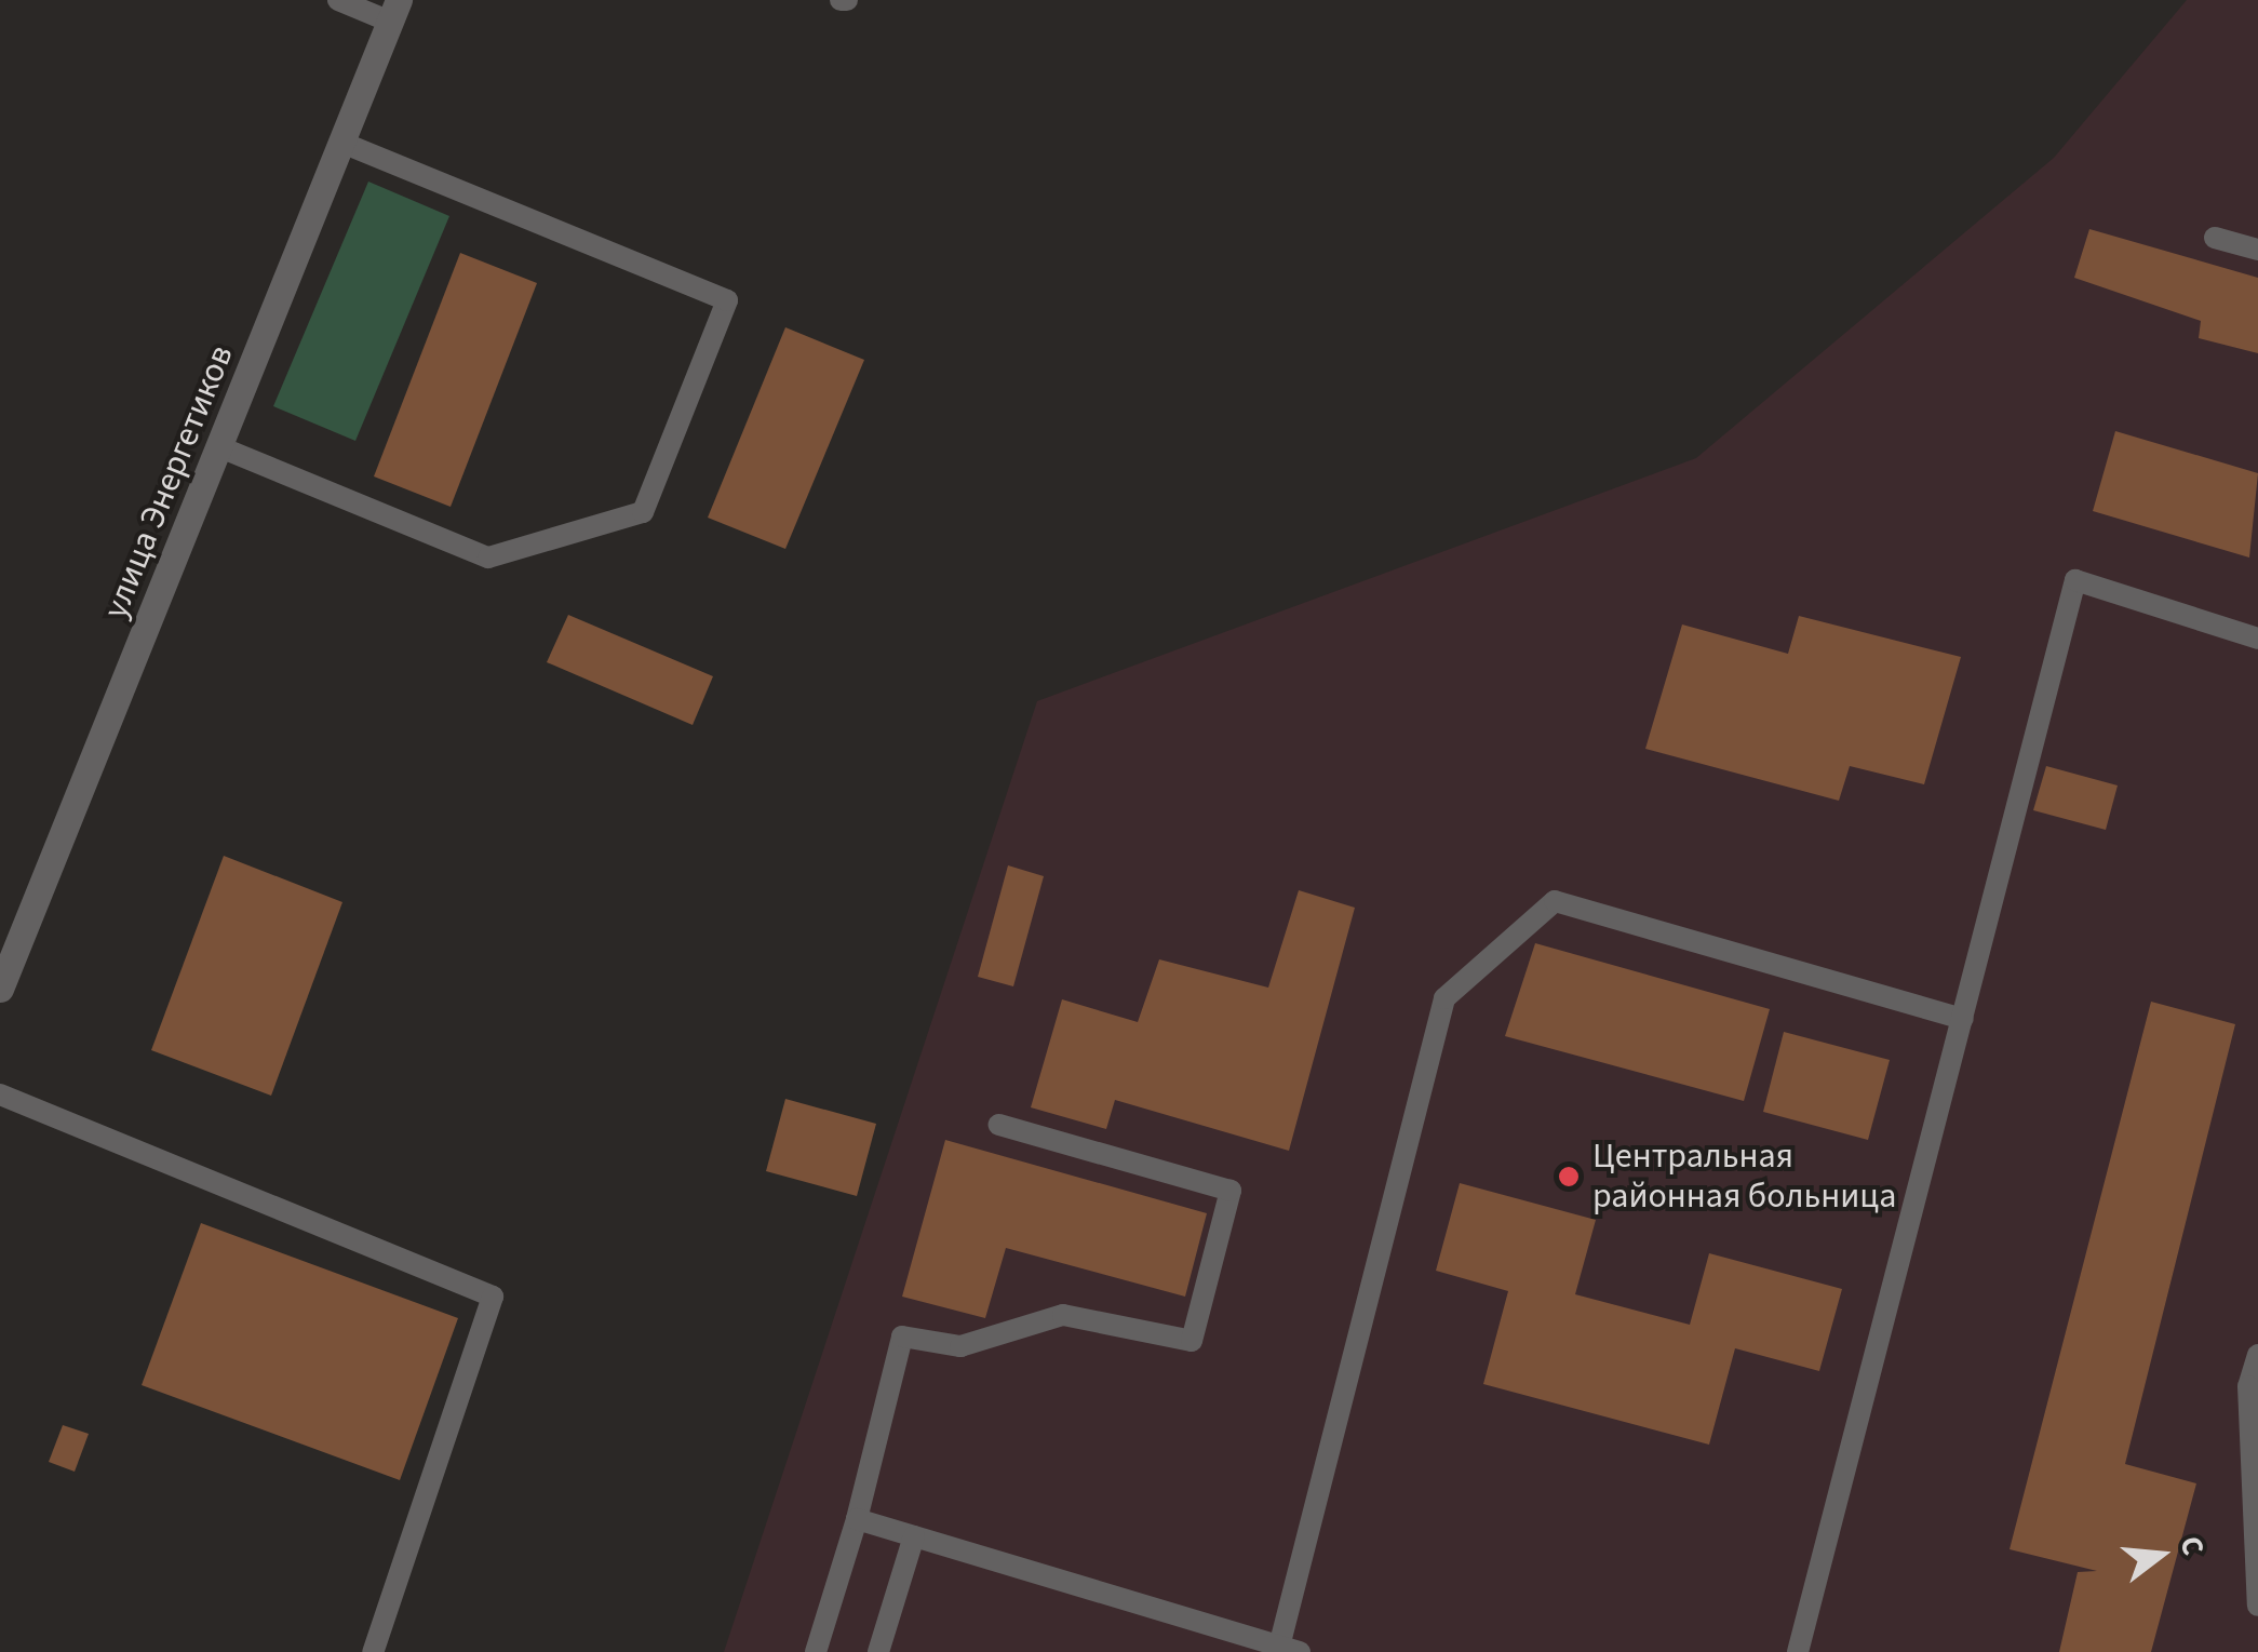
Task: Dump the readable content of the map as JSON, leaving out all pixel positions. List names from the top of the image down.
{
  "streets": {
    "street": ["улица Энергетиков"]
  },
  "places": ["Центральная районная больница"],
  "north": "right"
}
